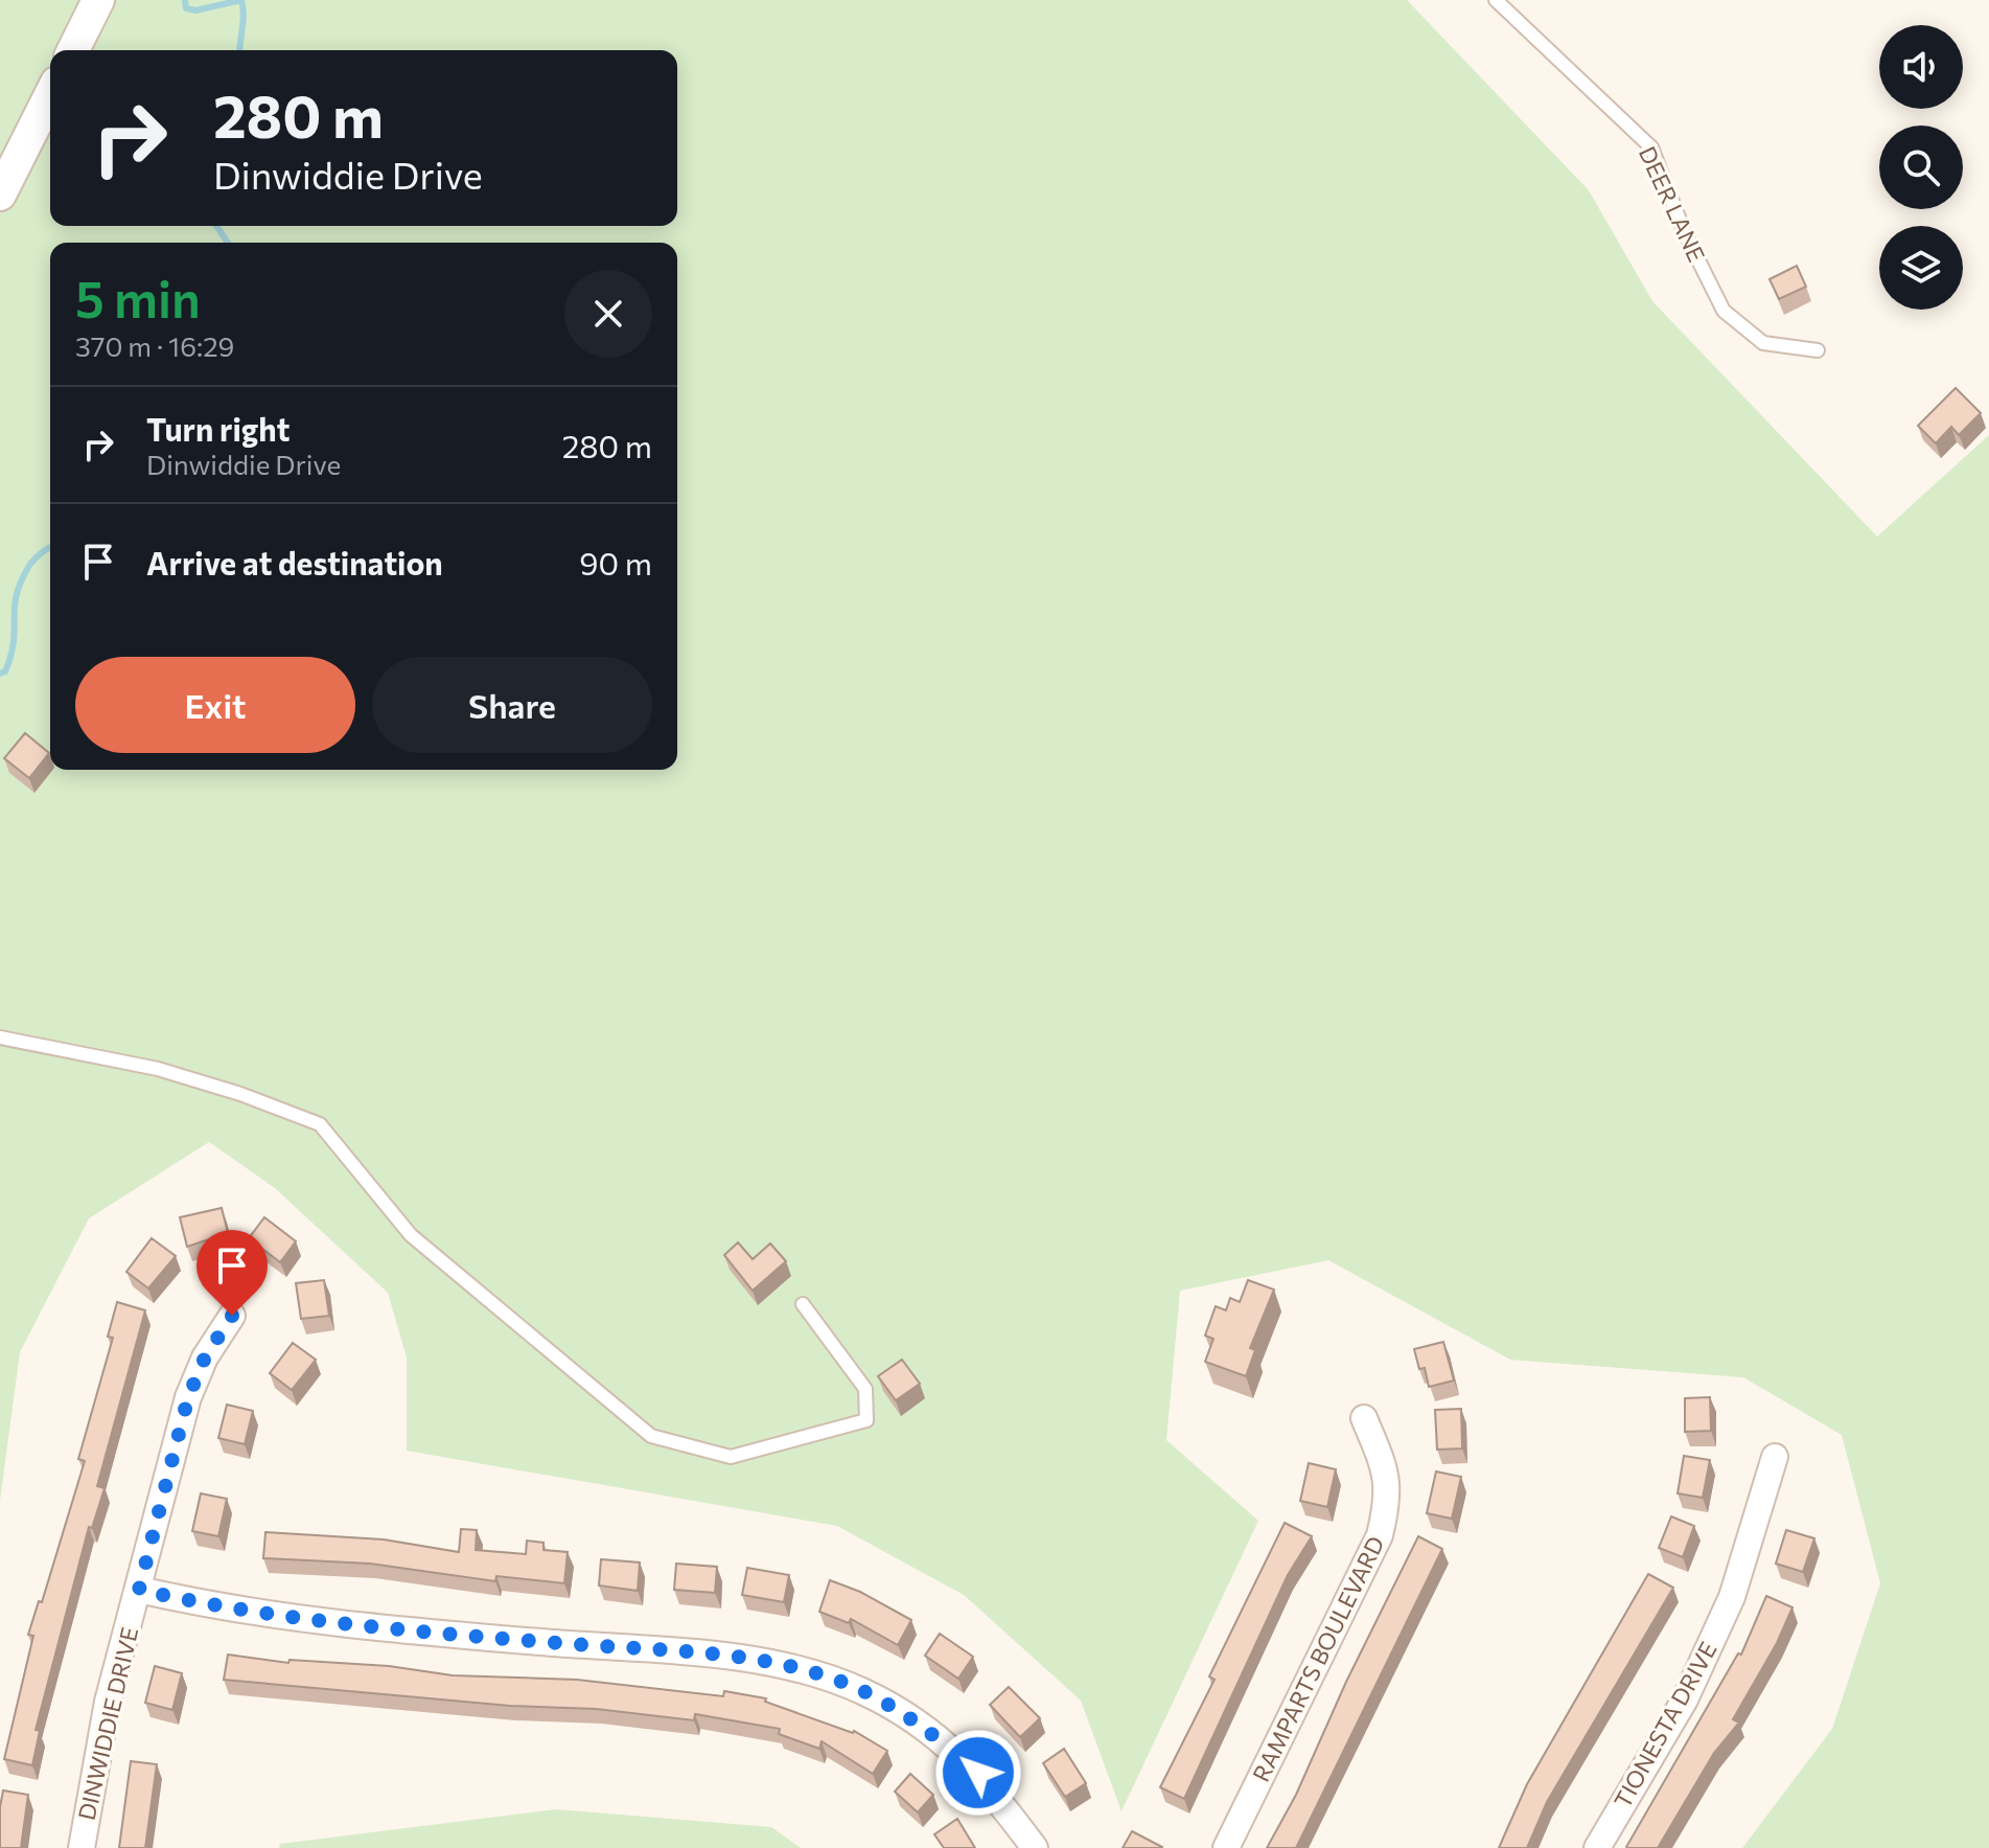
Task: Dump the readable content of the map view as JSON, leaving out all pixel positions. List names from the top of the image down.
{
  "streets": {
    "street": ["RAMPARTS BOULEVARD", "DINWIDDIE DRIVE", "TIONESTA DRIVE"],
    "lane": ["DEER LANE"]
  },
  "page": {
    "turn": ["280 m", "Dinwiddie Drive"],
    "heading": ["5 min", "370 m · 16:29"],
    "list": [
      {
        "name": "Turn right",
        "note": "Dinwiddie Drive",
        "value": "280 m"
      },
      {
        "name": "Arrive at destination",
        "value": "90 m"
      }
    ],
    "buttons": ["Exit", "Share"]
  }
}
